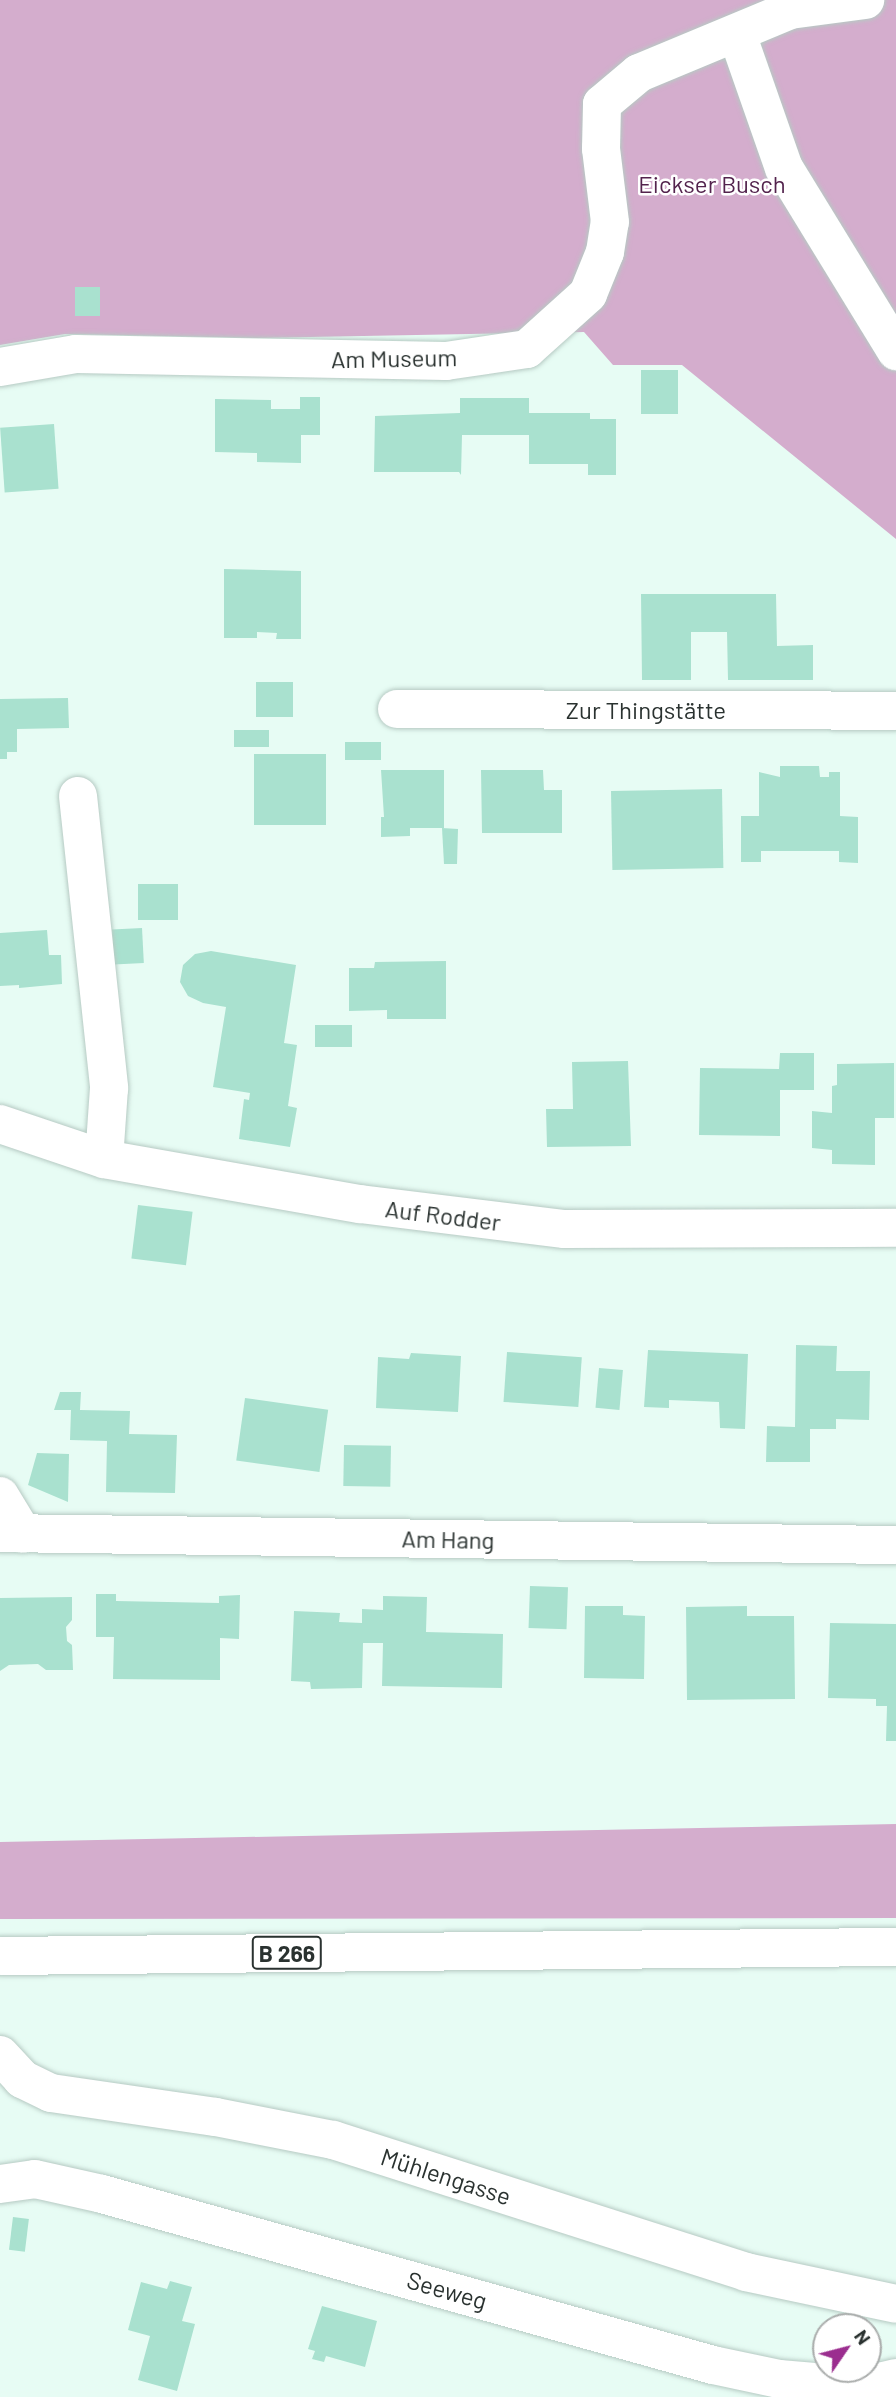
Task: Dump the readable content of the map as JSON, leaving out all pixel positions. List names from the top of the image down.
{
  "streets": {
    "street": [
      "Am Museum",
      "Zur Thingstätte",
      "Auf Rodder",
      "Am Hang",
      "B 266",
      "Mühlengasse",
      "Seeweg"
    ]
  },
  "parks": ["Eickser Busch"],
  "north": "top right"
}
